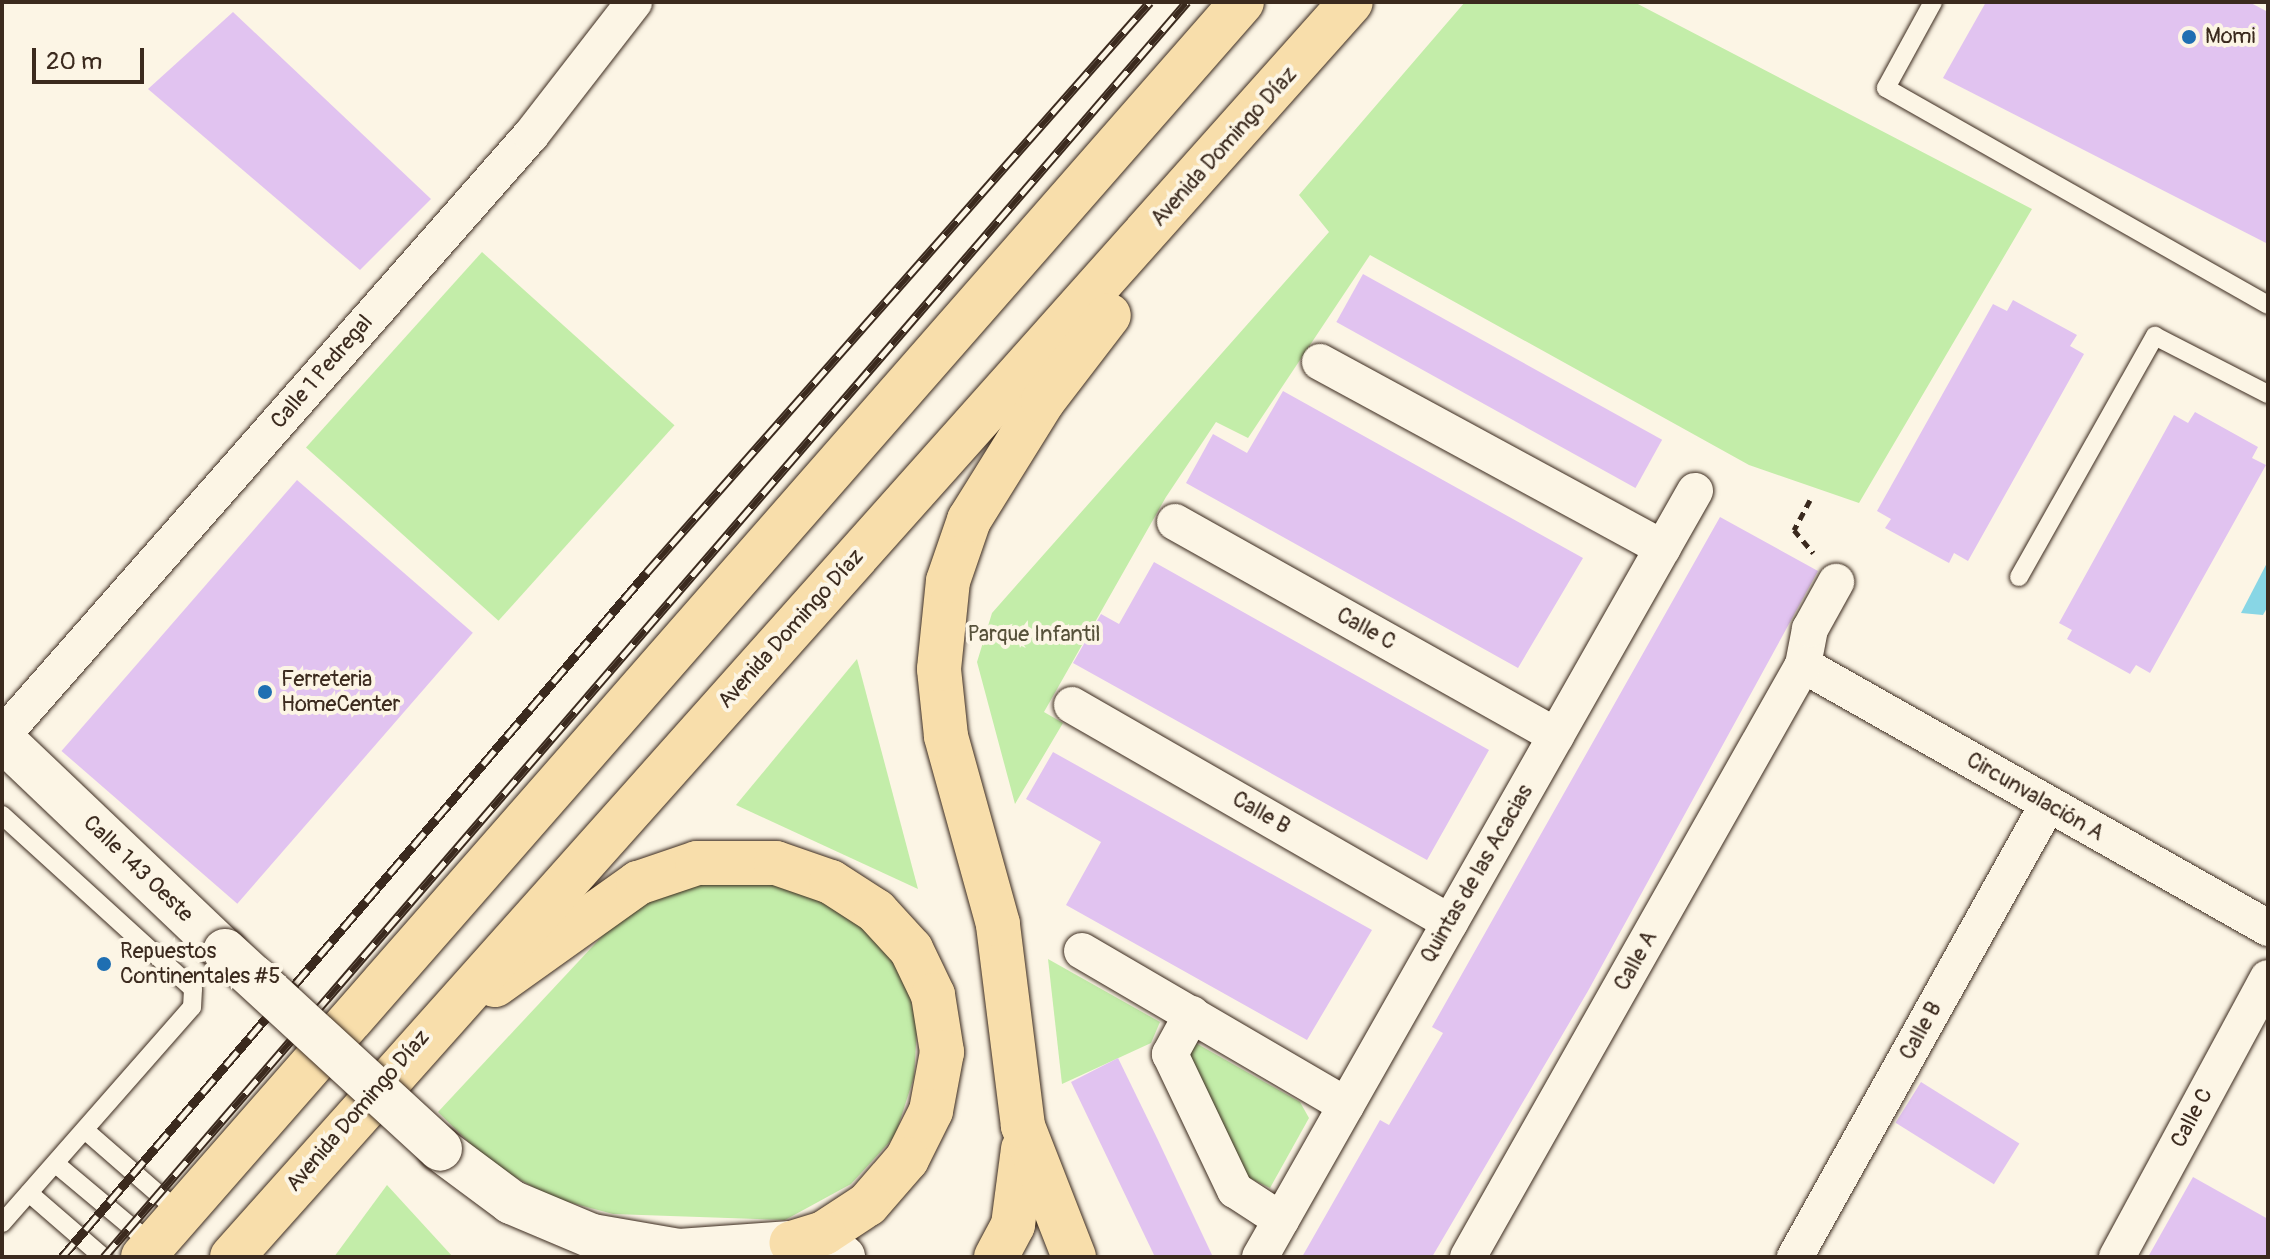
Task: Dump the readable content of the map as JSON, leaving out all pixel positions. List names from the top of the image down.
{
  "streets": {
    "main road": ["Avenida Domingo Díaz"],
    "street": [
      "Calle 1 Pedregal",
      "Calle C",
      "Circunvalación A",
      "Calle B",
      "Calle 143 Oeste",
      "Quintas de las Acacias",
      "Calle A"
    ]
  },
  "crossings": [
    ["Calle 1 Pedregal", "Calle 143 Oeste"],
    ["Calle C", "Quintas de las Acacias"],
    ["Circunvalación A", "Calle B"],
    ["Circunvalación A", "Calle A"],
    ["Calle B", "Quintas de las Acacias"]
  ],
  "parks": ["Parque Infantil"],
  "places": ["Momi", "Ferreteria HomeCenter", "Repuestos Continentales #5"],
  "scale_bar": "20 m"
}
